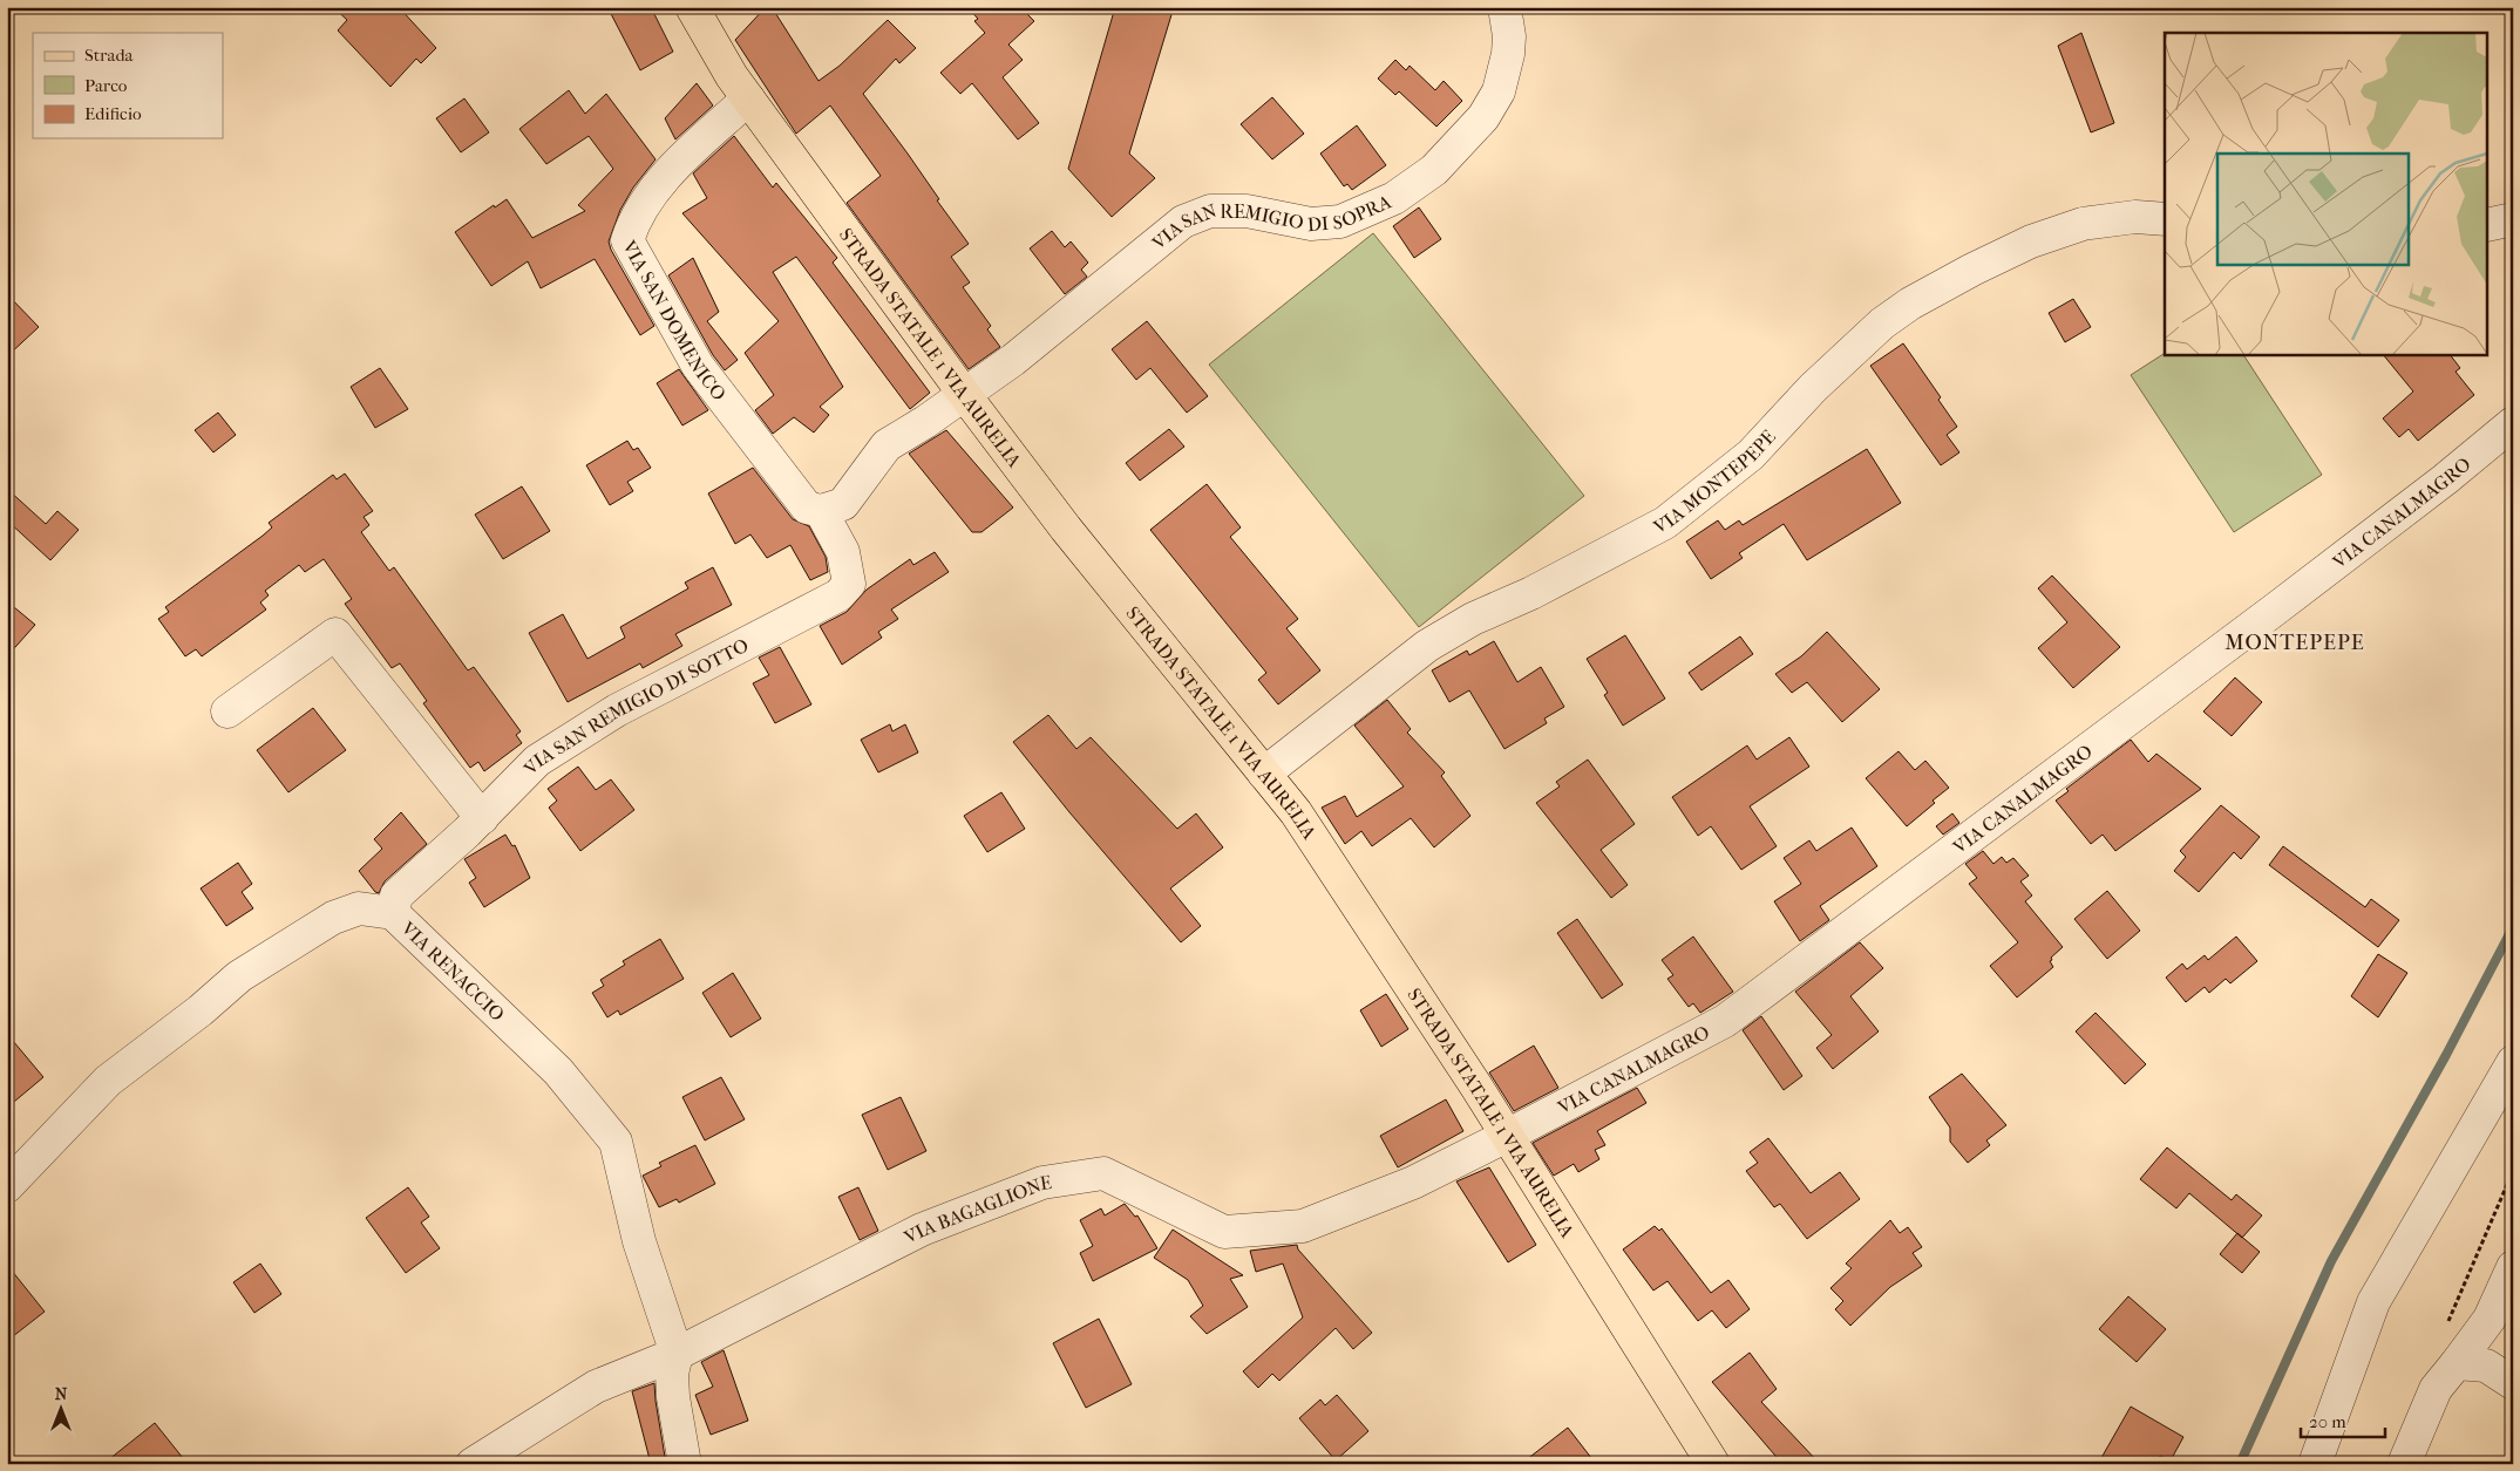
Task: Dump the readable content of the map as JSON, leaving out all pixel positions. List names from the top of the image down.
{
  "streets": {
    "main road": ["STRADA STATALE 1 VIA AURELIA"],
    "street": [
      "VIA SAN REMIGIO DI SOPRA",
      "VIA SAN DOMENICO",
      "VIA MONTEPEPE",
      "VIA CANALMAGRO",
      "VIA SAN REMIGIO DI SOTTO",
      "VIA RENACCIO",
      "VIA BAGAGLIONE"
    ]
  },
  "crossings": [
    ["VIA SAN REMIGIO DI SOPRA", "STRADA STATALE 1 VIA AURELIA"],
    ["VIA SAN DOMENICO", "STRADA STATALE 1 VIA AURELIA"],
    ["VIA SAN DOMENICO", "VIA SAN REMIGIO DI SOTTO"],
    ["STRADA STATALE 1 VIA AURELIA", "VIA MONTEPEPE"],
    ["STRADA STATALE 1 VIA AURELIA", "VIA CANALMAGRO"],
    ["STRADA STATALE 1 VIA AURELIA", "VIA BAGAGLIONE"],
    ["VIA CANALMAGRO", "VIA BAGAGLIONE"],
    ["VIA SAN REMIGIO DI SOTTO", "VIA RENACCIO"],
    ["VIA RENACCIO", "VIA BAGAGLIONE"]
  ],
  "districts": ["MONTEPEPE"],
  "legend": ["Strada", "Parco", "Edificio"],
  "scale_bar": "20 m",
  "north": "top"
}
